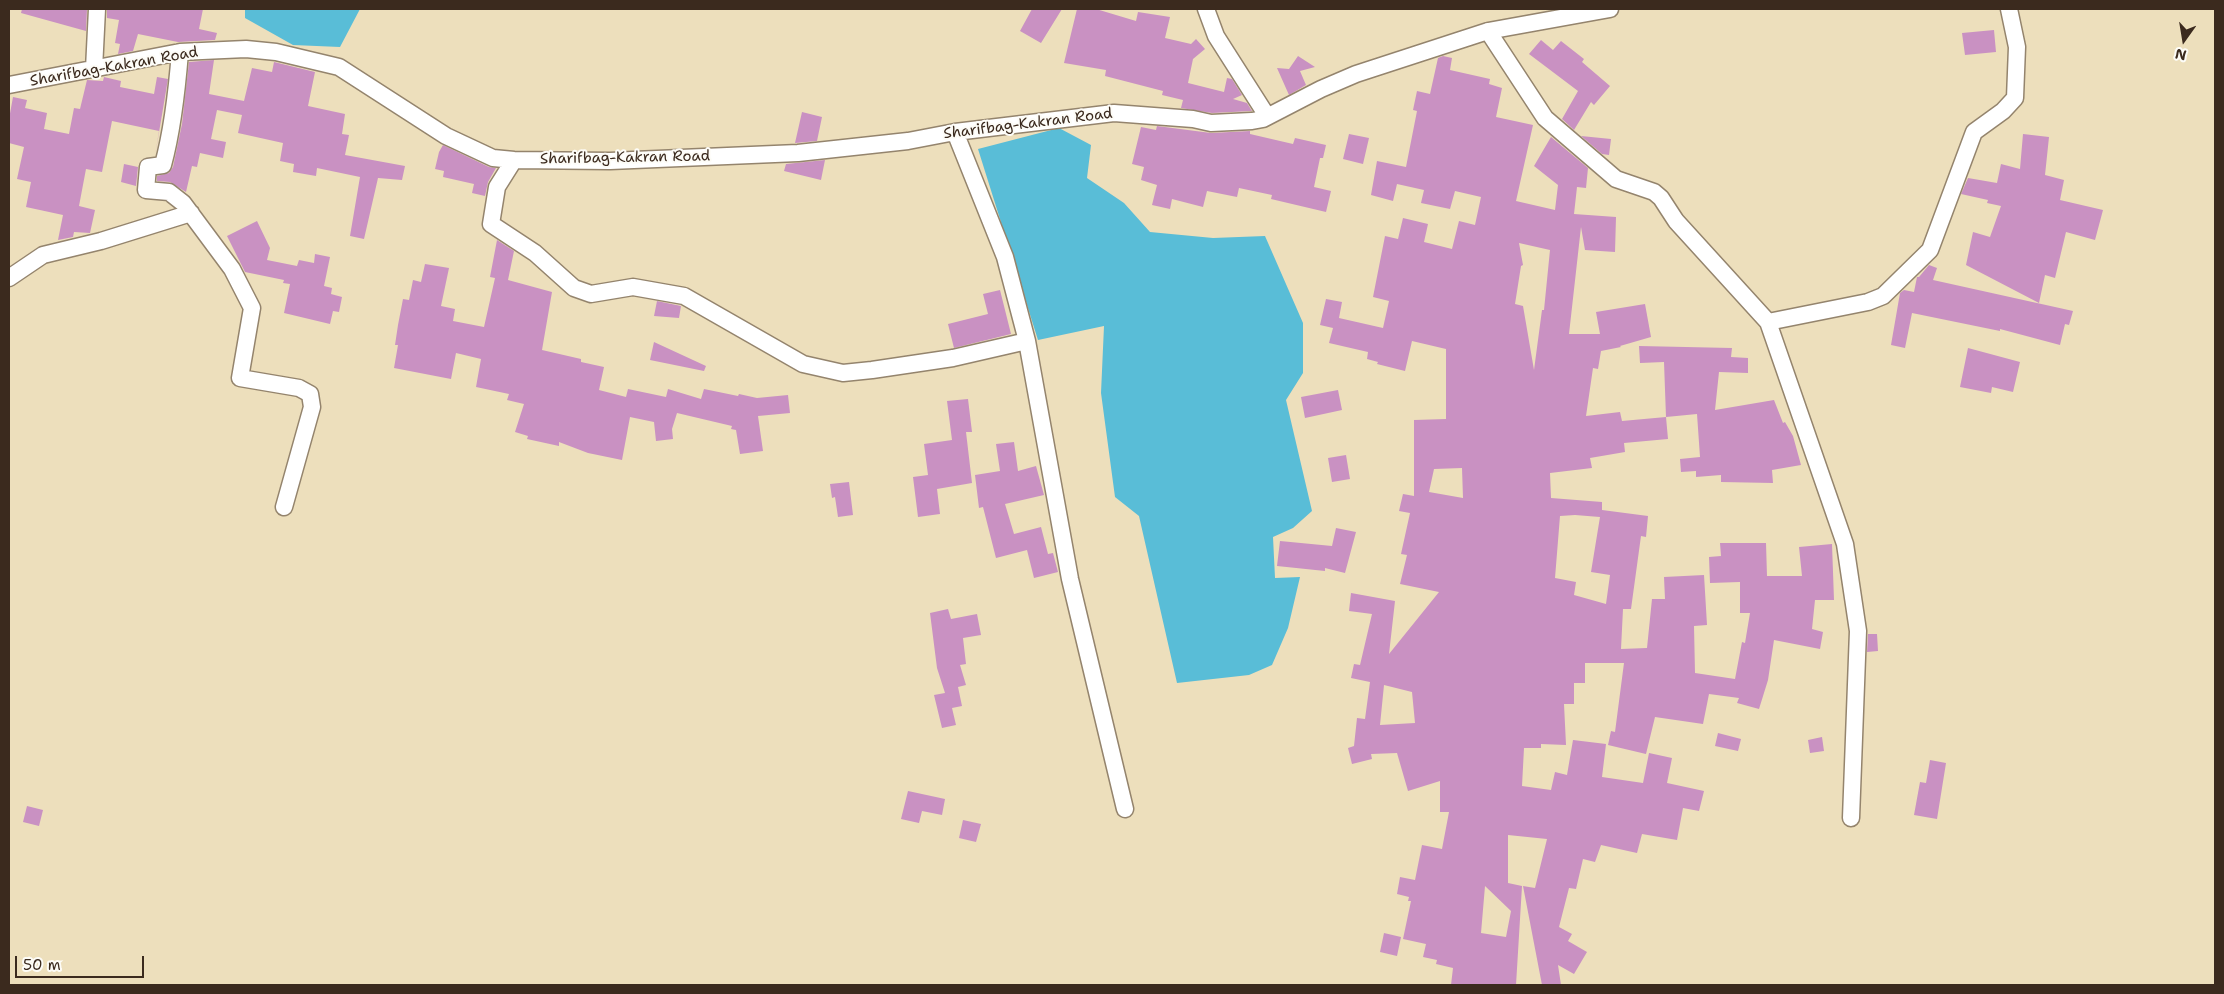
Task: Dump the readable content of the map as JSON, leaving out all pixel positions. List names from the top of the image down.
{
  "streets": {
    "street": ["Sharifbag-Kakran Road"]
  },
  "scale_bar": "50 m",
  "north": "bottom"
}
